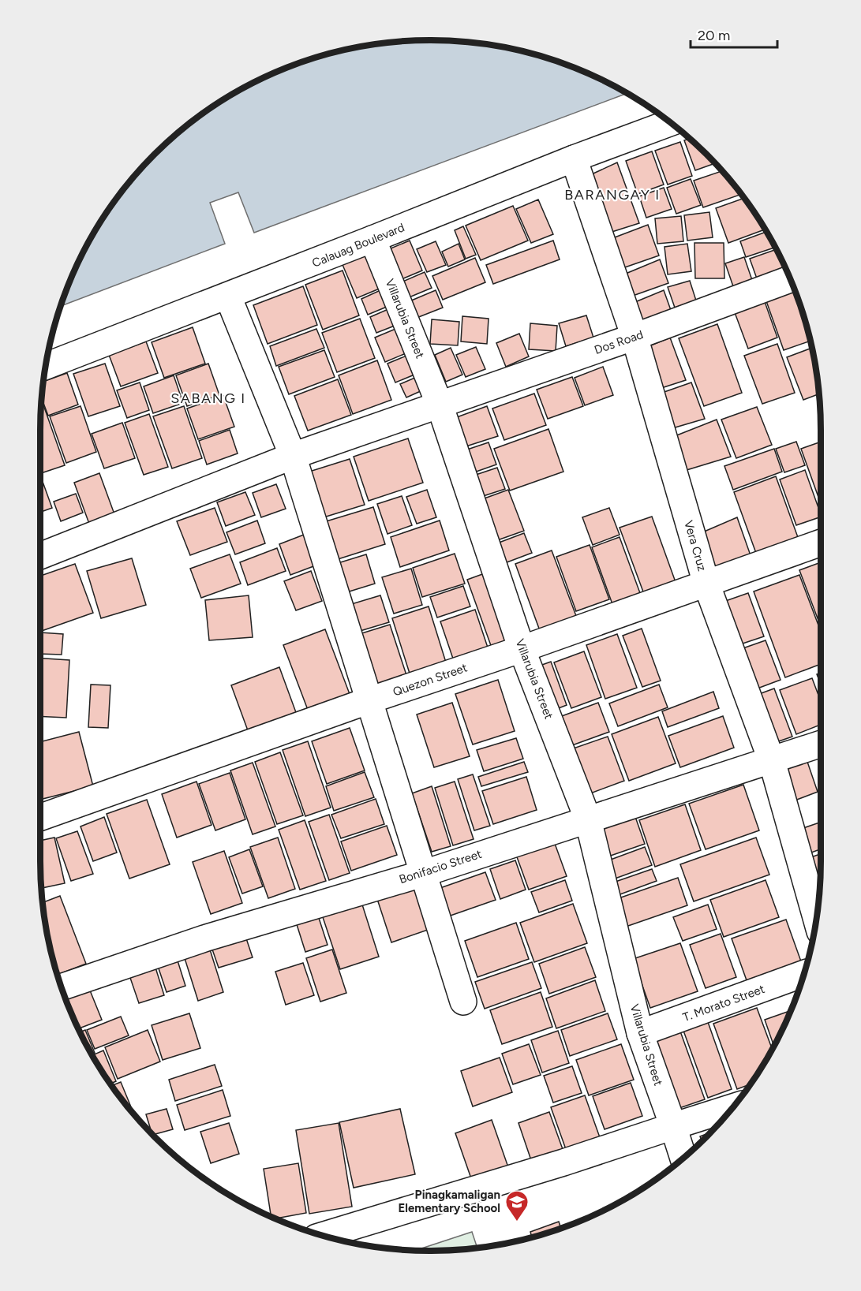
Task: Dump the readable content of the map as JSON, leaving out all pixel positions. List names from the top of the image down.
{
  "streets": {
    "street": [
      "Calauag Boulevard",
      "Villarubia Street",
      "Dos Road",
      "Vera Cruz",
      "Quezon Street",
      "Bonifacio Street",
      "T. Morato Street"
    ]
  },
  "crossings": [
    ["Calauag Boulevard", "Villarubia Street"],
    ["Calauag Boulevard", "Vera Cruz"],
    ["Villarubia Street", "Dos Road"],
    ["Villarubia Street", "Quezon Street"],
    ["Villarubia Street", "Bonifacio Street"],
    ["Villarubia Street", "T. Morato Street"],
    ["Dos Road", "Vera Cruz"],
    ["Vera Cruz", "Quezon Street"],
    ["Vera Cruz", "Bonifacio Street"]
  ],
  "districts": ["BARANGAY I", "SABANG I"],
  "places": {
    "school or university": ["Pinagkamaligan Elementary School"]
  },
  "scale_bar": "20 m"
}
